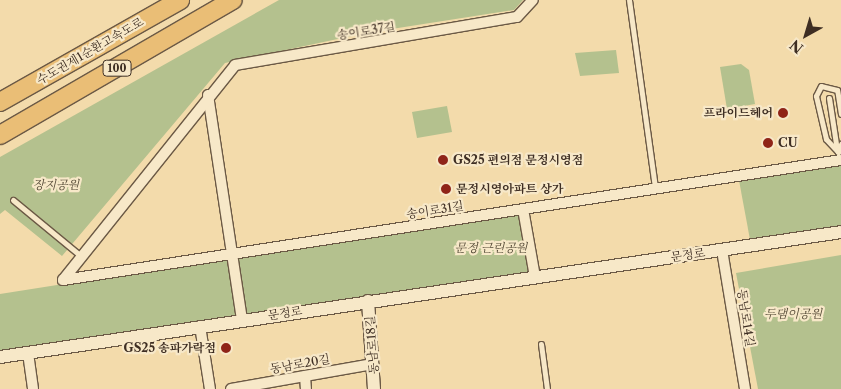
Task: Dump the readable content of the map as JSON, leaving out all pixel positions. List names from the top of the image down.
{
  "streets": {
    "highway": ["수도권제1순환고속도로", "100"],
    "street": [
      "송이로37길",
      "송이로31길",
      "문정로",
      "동남로14길",
      "동남로18길",
      "동남로20길"
    ]
  },
  "crossings": [
    ["송이로37길", "송이로31길"],
    ["문정로", "동남로14길"],
    ["문정로", "동남로18길"],
    ["동남로18길", "동남로20길"]
  ],
  "parks": ["장지공원", "문정 근린공원", "두댐이공원"],
  "places": [
    "프라이드헤어",
    "CU",
    "GS25 편의점 문정시영점",
    "문정시영아파트 상가",
    "GS25 송파가락점"
  ],
  "north": "bottom left"
}
